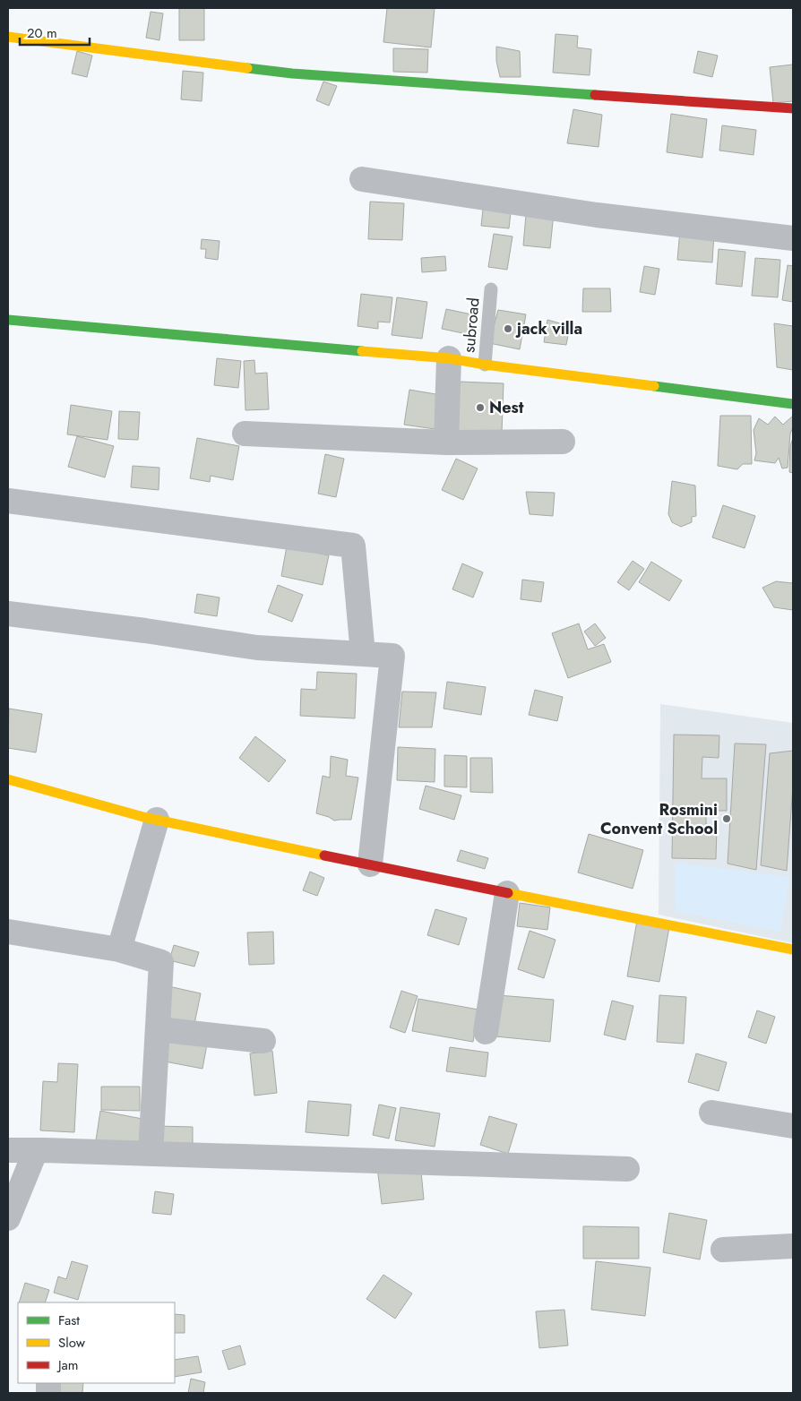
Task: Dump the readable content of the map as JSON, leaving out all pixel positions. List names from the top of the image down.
{
  "streets": {
    "lane": ["subroad"]
  },
  "places": ["jack villa", "Nest", "Rosmini Convent School"],
  "legend": ["Fast", "Slow", "Jam"],
  "scale_bar": "20 m"
}
